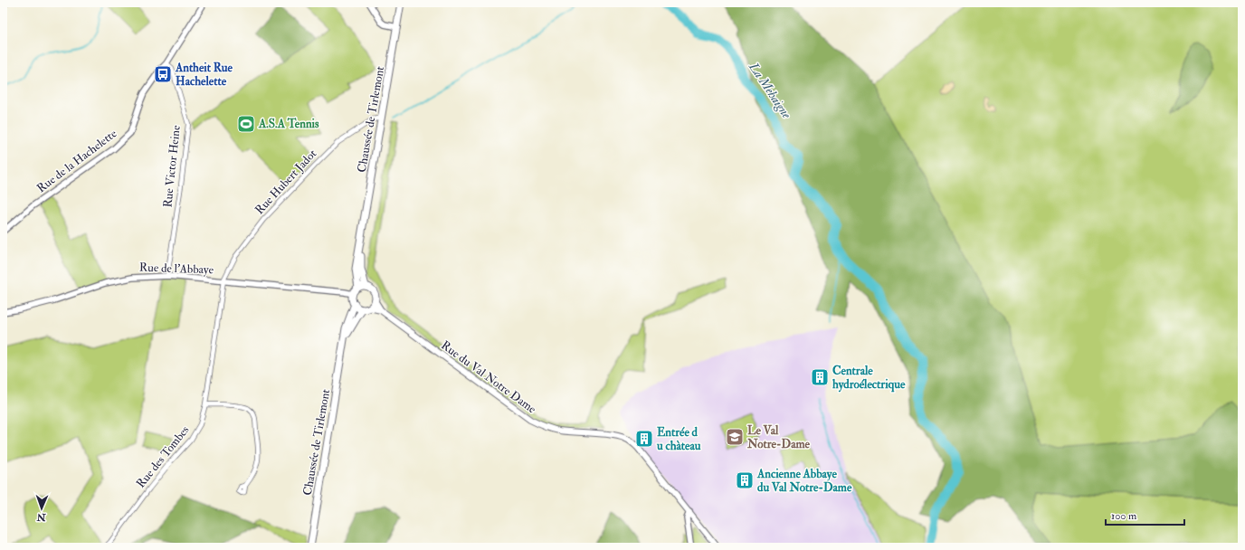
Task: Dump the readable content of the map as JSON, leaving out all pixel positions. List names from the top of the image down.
{
  "streets": {
    "main road": ["Chaussée de Tirlemont", "Rue du Val Notre Dame"],
    "street": [
      "Rue de la Hachelette",
      "Rue Victor Heine",
      "Rue Hubert Jadot",
      "Rue de l'Abbaye",
      "Rue des Tombes"
    ]
  },
  "crossings": [
    ["Chaussée de Tirlemont", "Rue Hubert Jadot"],
    ["Chaussée de Tirlemont", "Rue de l'Abbaye"],
    ["Chaussée de Tirlemont", "Rue du Val Notre Dame"],
    ["Rue de la Hachelette", "Rue Victor Heine"],
    ["Rue Victor Heine", "Rue de l'Abbaye"],
    ["Rue Hubert Jadot", "Rue de l'Abbaye"],
    ["Rue Hubert Jadot", "Rue des Tombes"],
    ["Rue de l'Abbaye", "Rue du Val Notre Dame"],
    ["Rue de l'Abbaye", "Rue des Tombes"]
  ],
  "water": ["La Mehaigne"],
  "places": {
    "bus stop": ["Antheit Rue Hachelette"],
    "sports": ["A.S.A Tennis"],
    "building": ["Centrale hydroélectrique", "Entrée d u chàteau", "Ancienne Abbaye du Val Notre-Dame"],
    "school or university": ["Le Val Notre-Dame"]
  },
  "scale_bar": "100 m",
  "north": "bottom"
}
